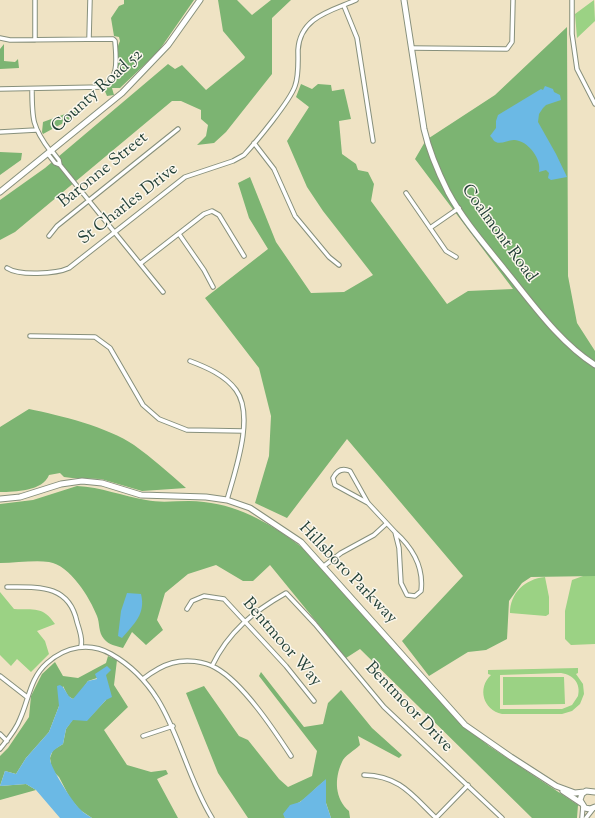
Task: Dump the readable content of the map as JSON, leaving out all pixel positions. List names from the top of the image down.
{
  "streets": {
    "street": [
      "County Road 52",
      "Baronne Street",
      "St Charles Drive",
      "Coalmont Road",
      "Hillsboro Parkway",
      "Bentmoor Way",
      "Bentmoor Drive"
    ]
  },
  "crossings": [
    ["Bentmoor Way", "Bentmoor Drive"]
  ]
}
